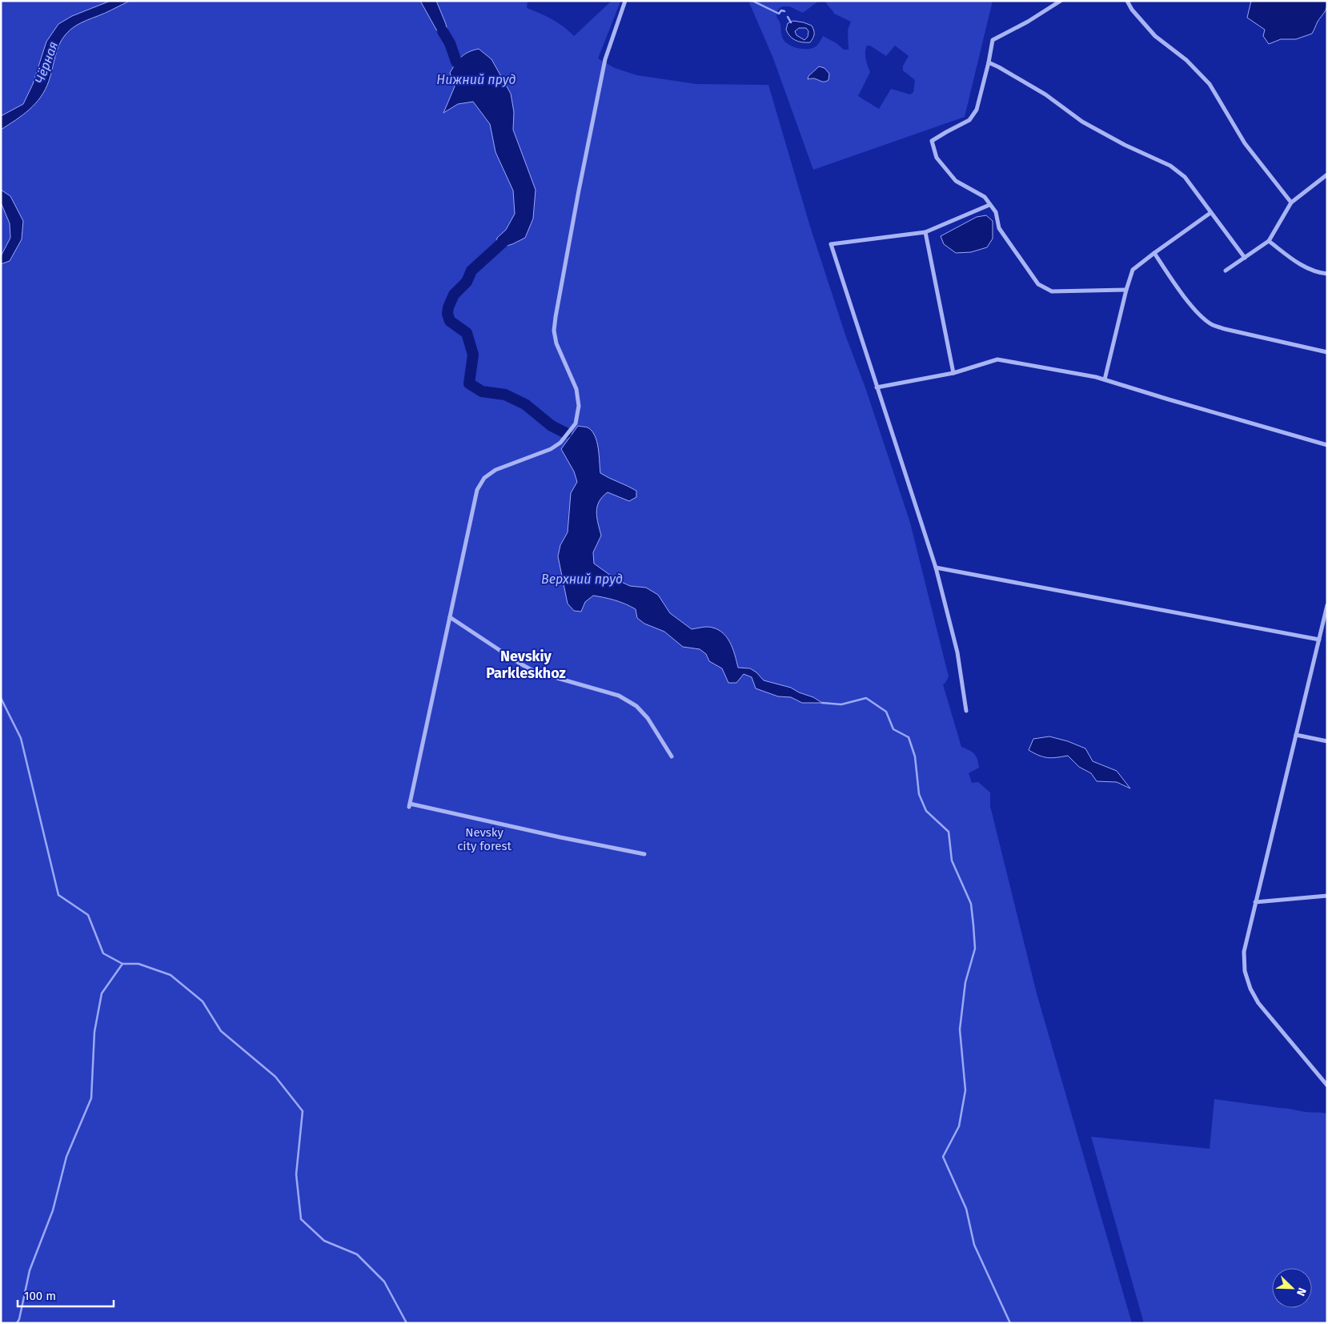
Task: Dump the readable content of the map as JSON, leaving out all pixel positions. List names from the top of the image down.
{
  "districts": ["Nevskiy Parkleskhoz"],
  "water": ["Чёрная", "Нижний пруд", "Верхний пруд"],
  "parks": ["Nevsky city forest"],
  "scale_bar": "100 m",
  "north": "bottom right"
}
